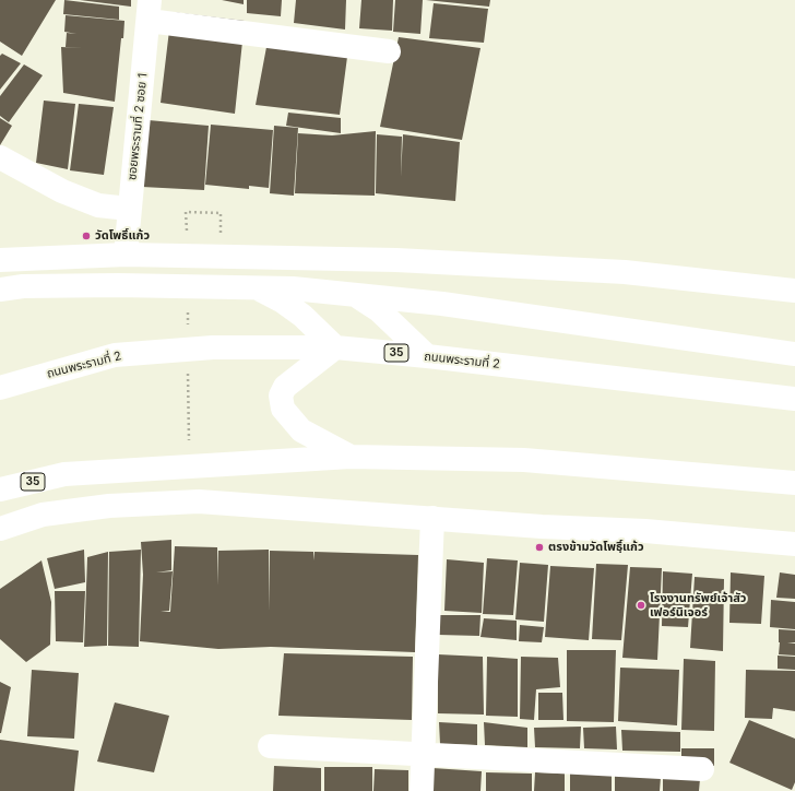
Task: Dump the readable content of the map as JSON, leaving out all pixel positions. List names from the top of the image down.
{
  "streets": {
    "main road": ["ซอยพระรามที่ 2 ซอย 1", "35", "ถนนพระรามที่ 2"]
  },
  "places": ["วัดโพธิ์แก้ว", "ตรงข้ามวัดโพธฺิ์แก้ว", "โรงงานทรัพย์เจ้าสัว เฟอร์นิเจอร์"]
}
